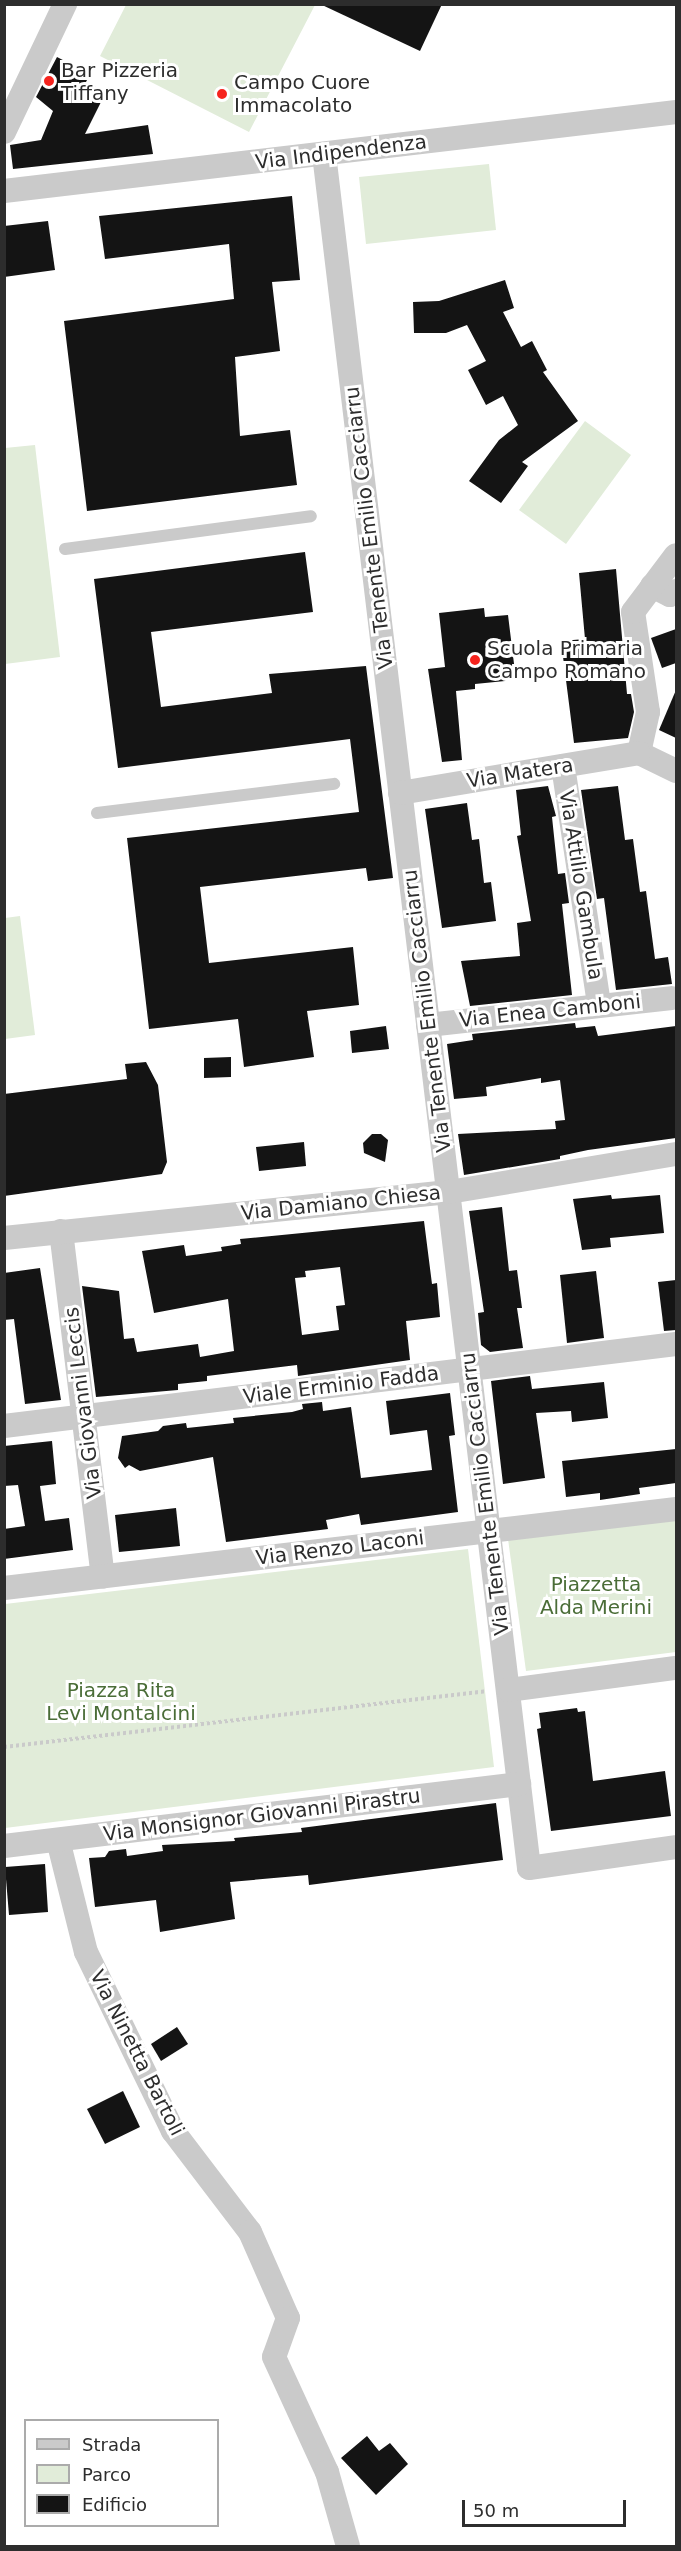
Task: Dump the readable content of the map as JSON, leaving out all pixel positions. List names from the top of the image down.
{
  "streets": {
    "street": [
      "Via Indipendenza",
      "Via Tenente Emilio Cacciarru",
      "Via Matera",
      "Via Attilio Gambula",
      "Via Enea Camboni",
      "Via Damiano Chiesa",
      "Viale Erminio Fadda",
      "Via Giovanni Leccis",
      "Via Renzo Laconi",
      "Via Monsignor Giovanni Pirastru",
      "Via Ninetta Bartoli"
    ]
  },
  "crossings": [
    ["Via Indipendenza", "Via Tenente Emilio Cacciarru"],
    ["Via Tenente Emilio Cacciarru", "Via Matera"],
    ["Via Tenente Emilio Cacciarru", "Via Enea Camboni"],
    ["Via Tenente Emilio Cacciarru", "Via Damiano Chiesa"],
    ["Via Tenente Emilio Cacciarru", "Viale Erminio Fadda"],
    ["Via Tenente Emilio Cacciarru", "Via Renzo Laconi"],
    ["Via Tenente Emilio Cacciarru", "Via Monsignor Giovanni Pirastru"],
    ["Via Matera", "Via Attilio Gambula"],
    ["Via Attilio Gambula", "Via Enea Camboni"],
    ["Via Damiano Chiesa", "Via Giovanni Leccis"],
    ["Viale Erminio Fadda", "Via Giovanni Leccis"],
    ["Via Giovanni Leccis", "Via Renzo Laconi"],
    ["Via Monsignor Giovanni Pirastru", "Via Ninetta Bartoli"]
  ],
  "parks": ["Piazzetta Alda Merini", "Piazza Rita Levi Montalcini"],
  "places": ["Bar Pizzeria Tiffany", "Campo Cuore Immacolato", "Scuola Primaria Campo Romano"],
  "legend": ["Strada", "Parco", "Edificio"],
  "scale_bar": "50 m"
}
